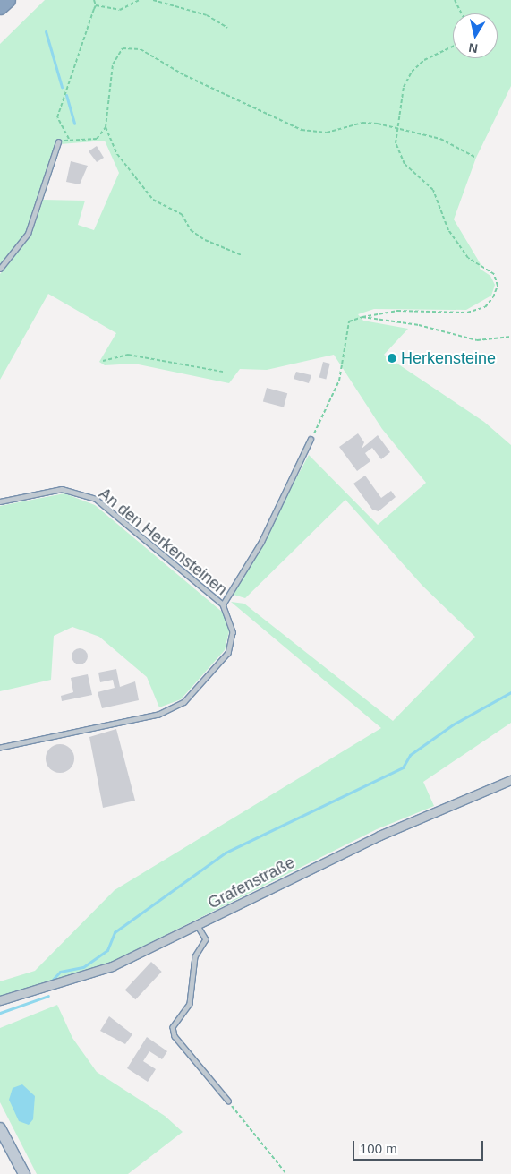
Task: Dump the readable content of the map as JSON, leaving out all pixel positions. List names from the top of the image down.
{
  "streets": {
    "street": ["Grafenstraße"],
    "lane": ["An den Herkensteinen"]
  },
  "places": ["Herkensteine"],
  "scale_bar": "100 m",
  "north": "bottom"
}
